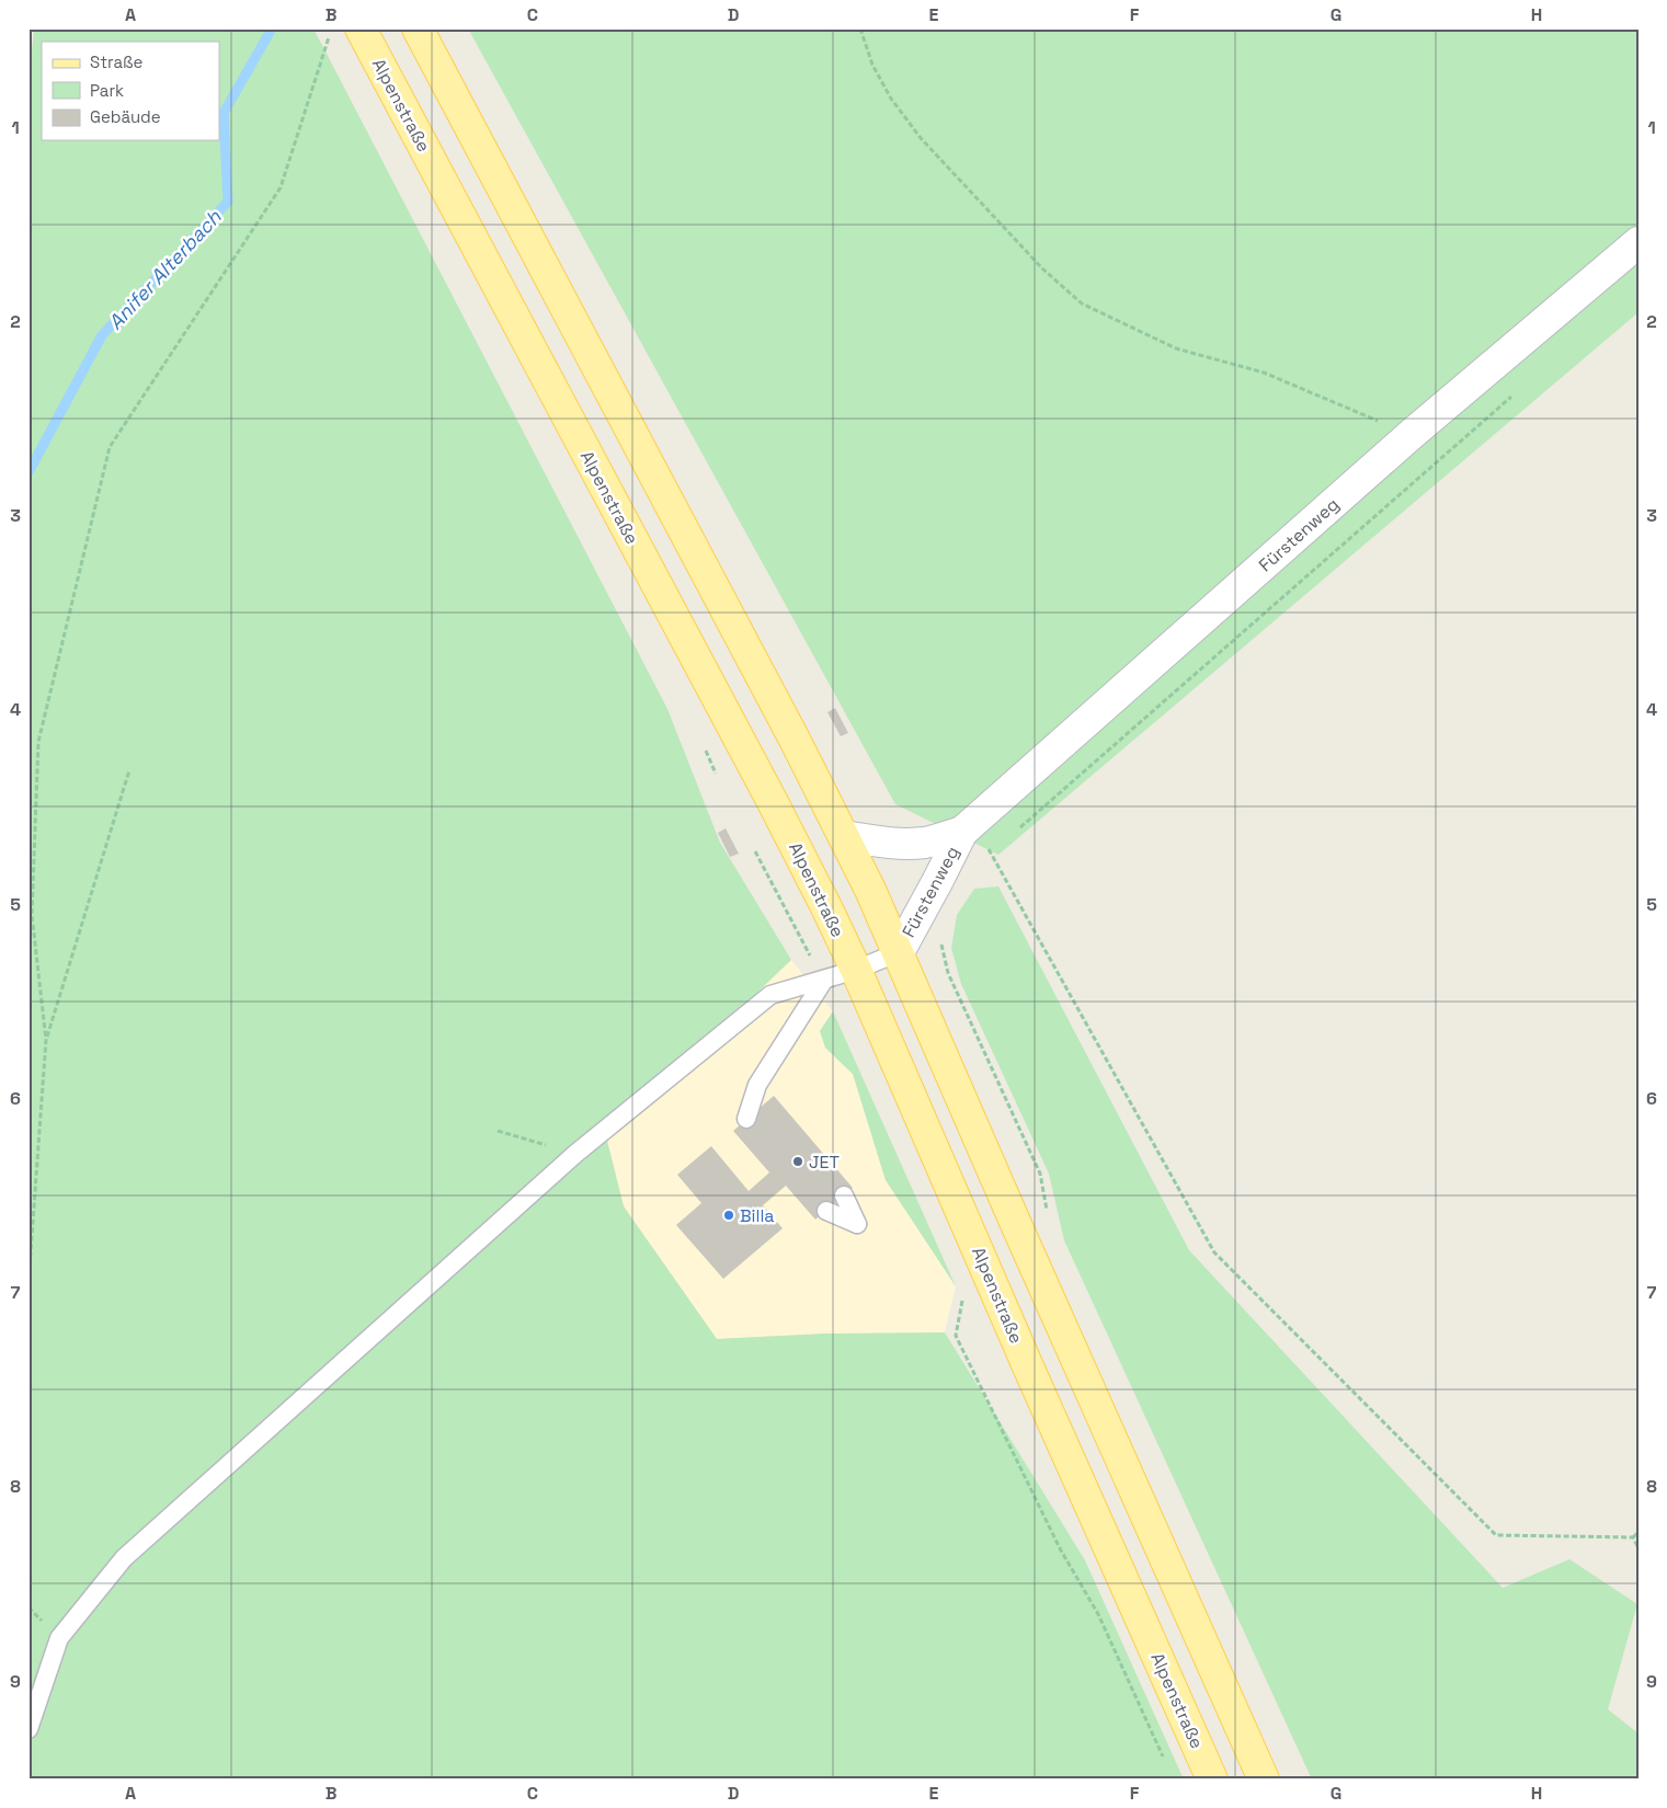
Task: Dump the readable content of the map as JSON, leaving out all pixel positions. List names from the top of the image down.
{
  "streets": {
    "main road": ["Alpenstraße"],
    "street": ["Fürstenweg"]
  },
  "water": ["Anifer Alterbach"],
  "places": ["JET", "Billa"],
  "legend": ["Straße", "Park", "Gebäude"],
  "grid": {
    "columns": [
      "A",
      "B",
      "C",
      "D",
      "E",
      "F",
      "G",
      "H"
    ],
    "rows": [
      "1",
      "2",
      "3",
      "4",
      "5",
      "6",
      "7",
      "8",
      "9"
    ]
  }
}
